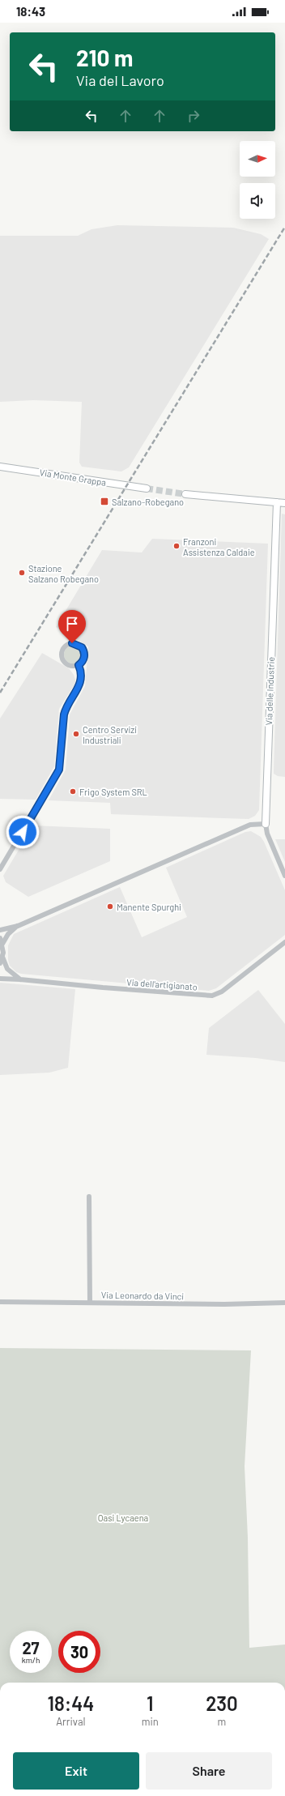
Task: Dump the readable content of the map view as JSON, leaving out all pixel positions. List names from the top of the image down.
{
  "streets": {
    "street": [
      "Via Monte Grappa",
      "Via delle Industrie",
      "Via dell'artigianato",
      "Via Leonardo da Vinci"
    ]
  },
  "parks": ["Oasi Lycaena"],
  "places": {
    "transit": ["Salzano-Robegano"],
    "other": [
      "Franzoni Assistenza Caldaie",
      "Stazione Salzano Robegano",
      "Centro Servizi Industriali",
      "Frigo System SRL",
      "Manente Spurghi"
    ]
  },
  "north": "right",
  "page": {
    "status": "18:43",
    "turn": ["210 m", "Via del Lavoro"],
    "speed": "27 km/h",
    "limit": "30",
    "eta": [
      "18:44",
      "Arrival",
      "1",
      "min",
      "230",
      "m"
    ],
    "buttons": ["Exit", "Share"]
  }
}
